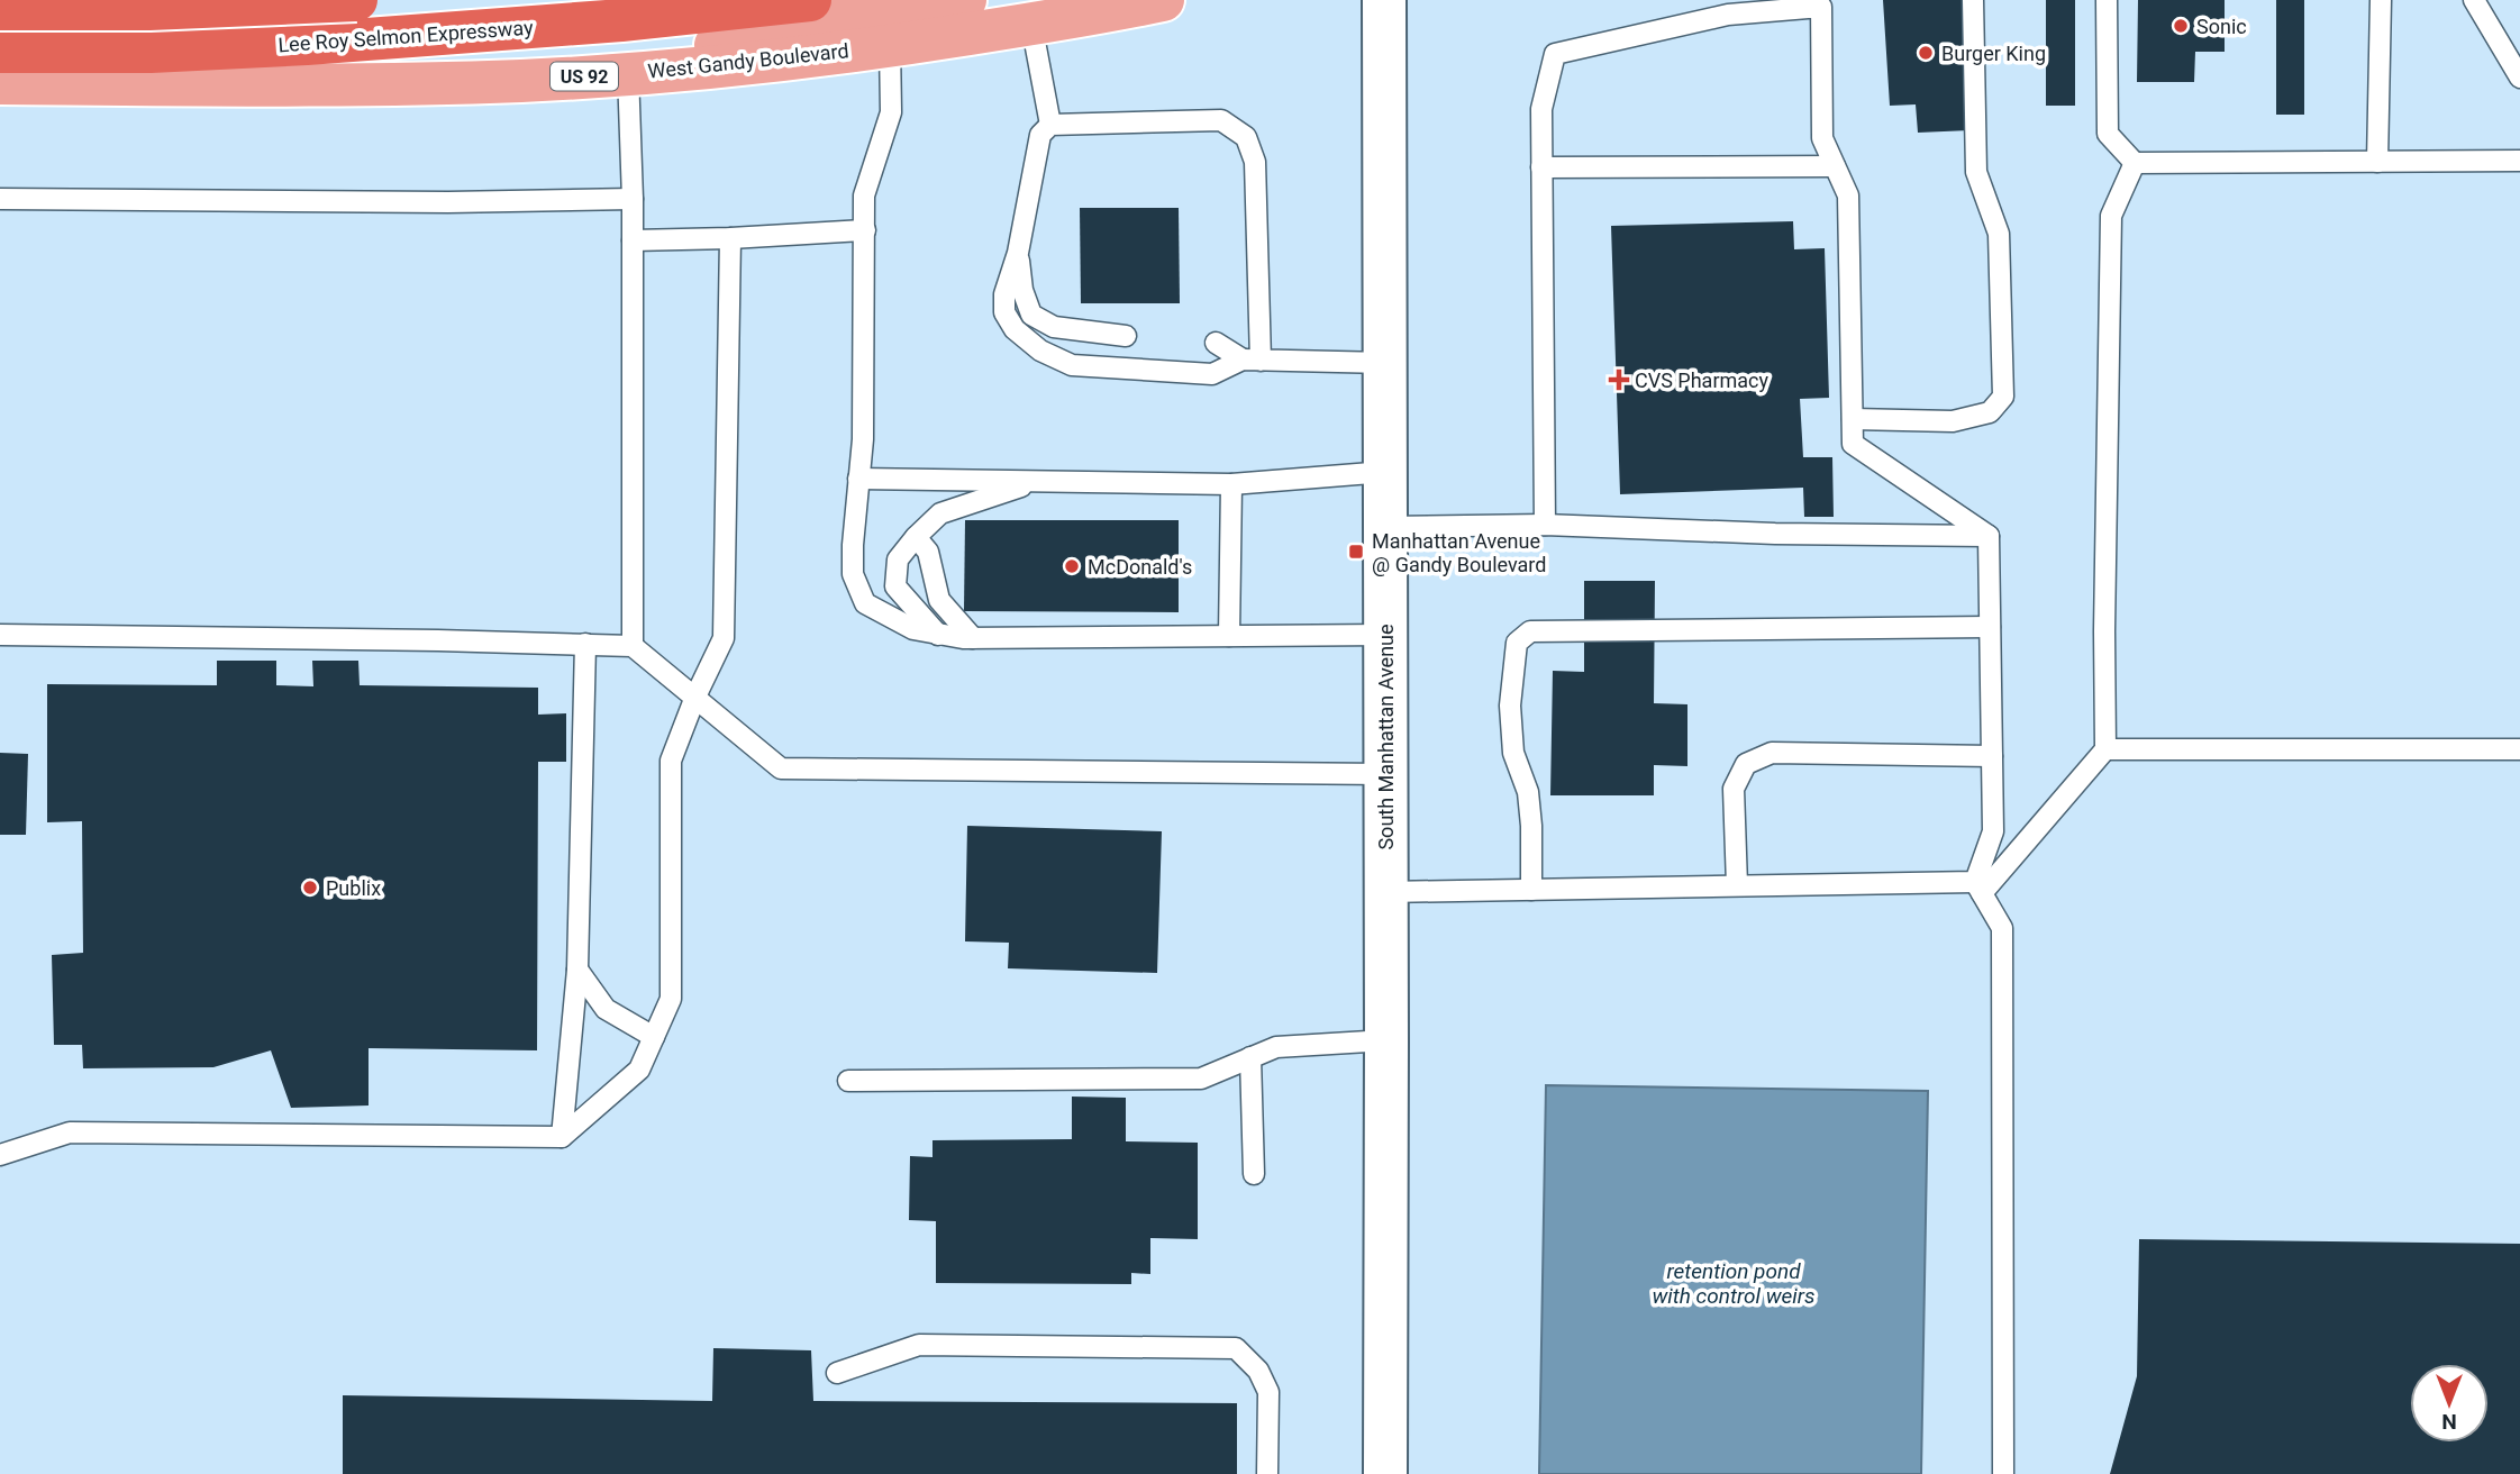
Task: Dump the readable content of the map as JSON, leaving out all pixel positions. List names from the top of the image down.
{
  "streets": {
    "highway": ["Lee Roy Selmon Expressway"],
    "main road": ["West Gandy Boulevard", "US 92", "South Manhattan Avenue"]
  },
  "water": ["retention pond with control weirs"],
  "places": {
    "other": [
      "Sonic",
      "Burger King",
      "McDonald's",
      "Publix"
    ],
    "health": ["CVS Pharmacy"],
    "transit": ["Manhattan Avenue @ Gandy Boulevard"]
  },
  "north": "bottom"
}
